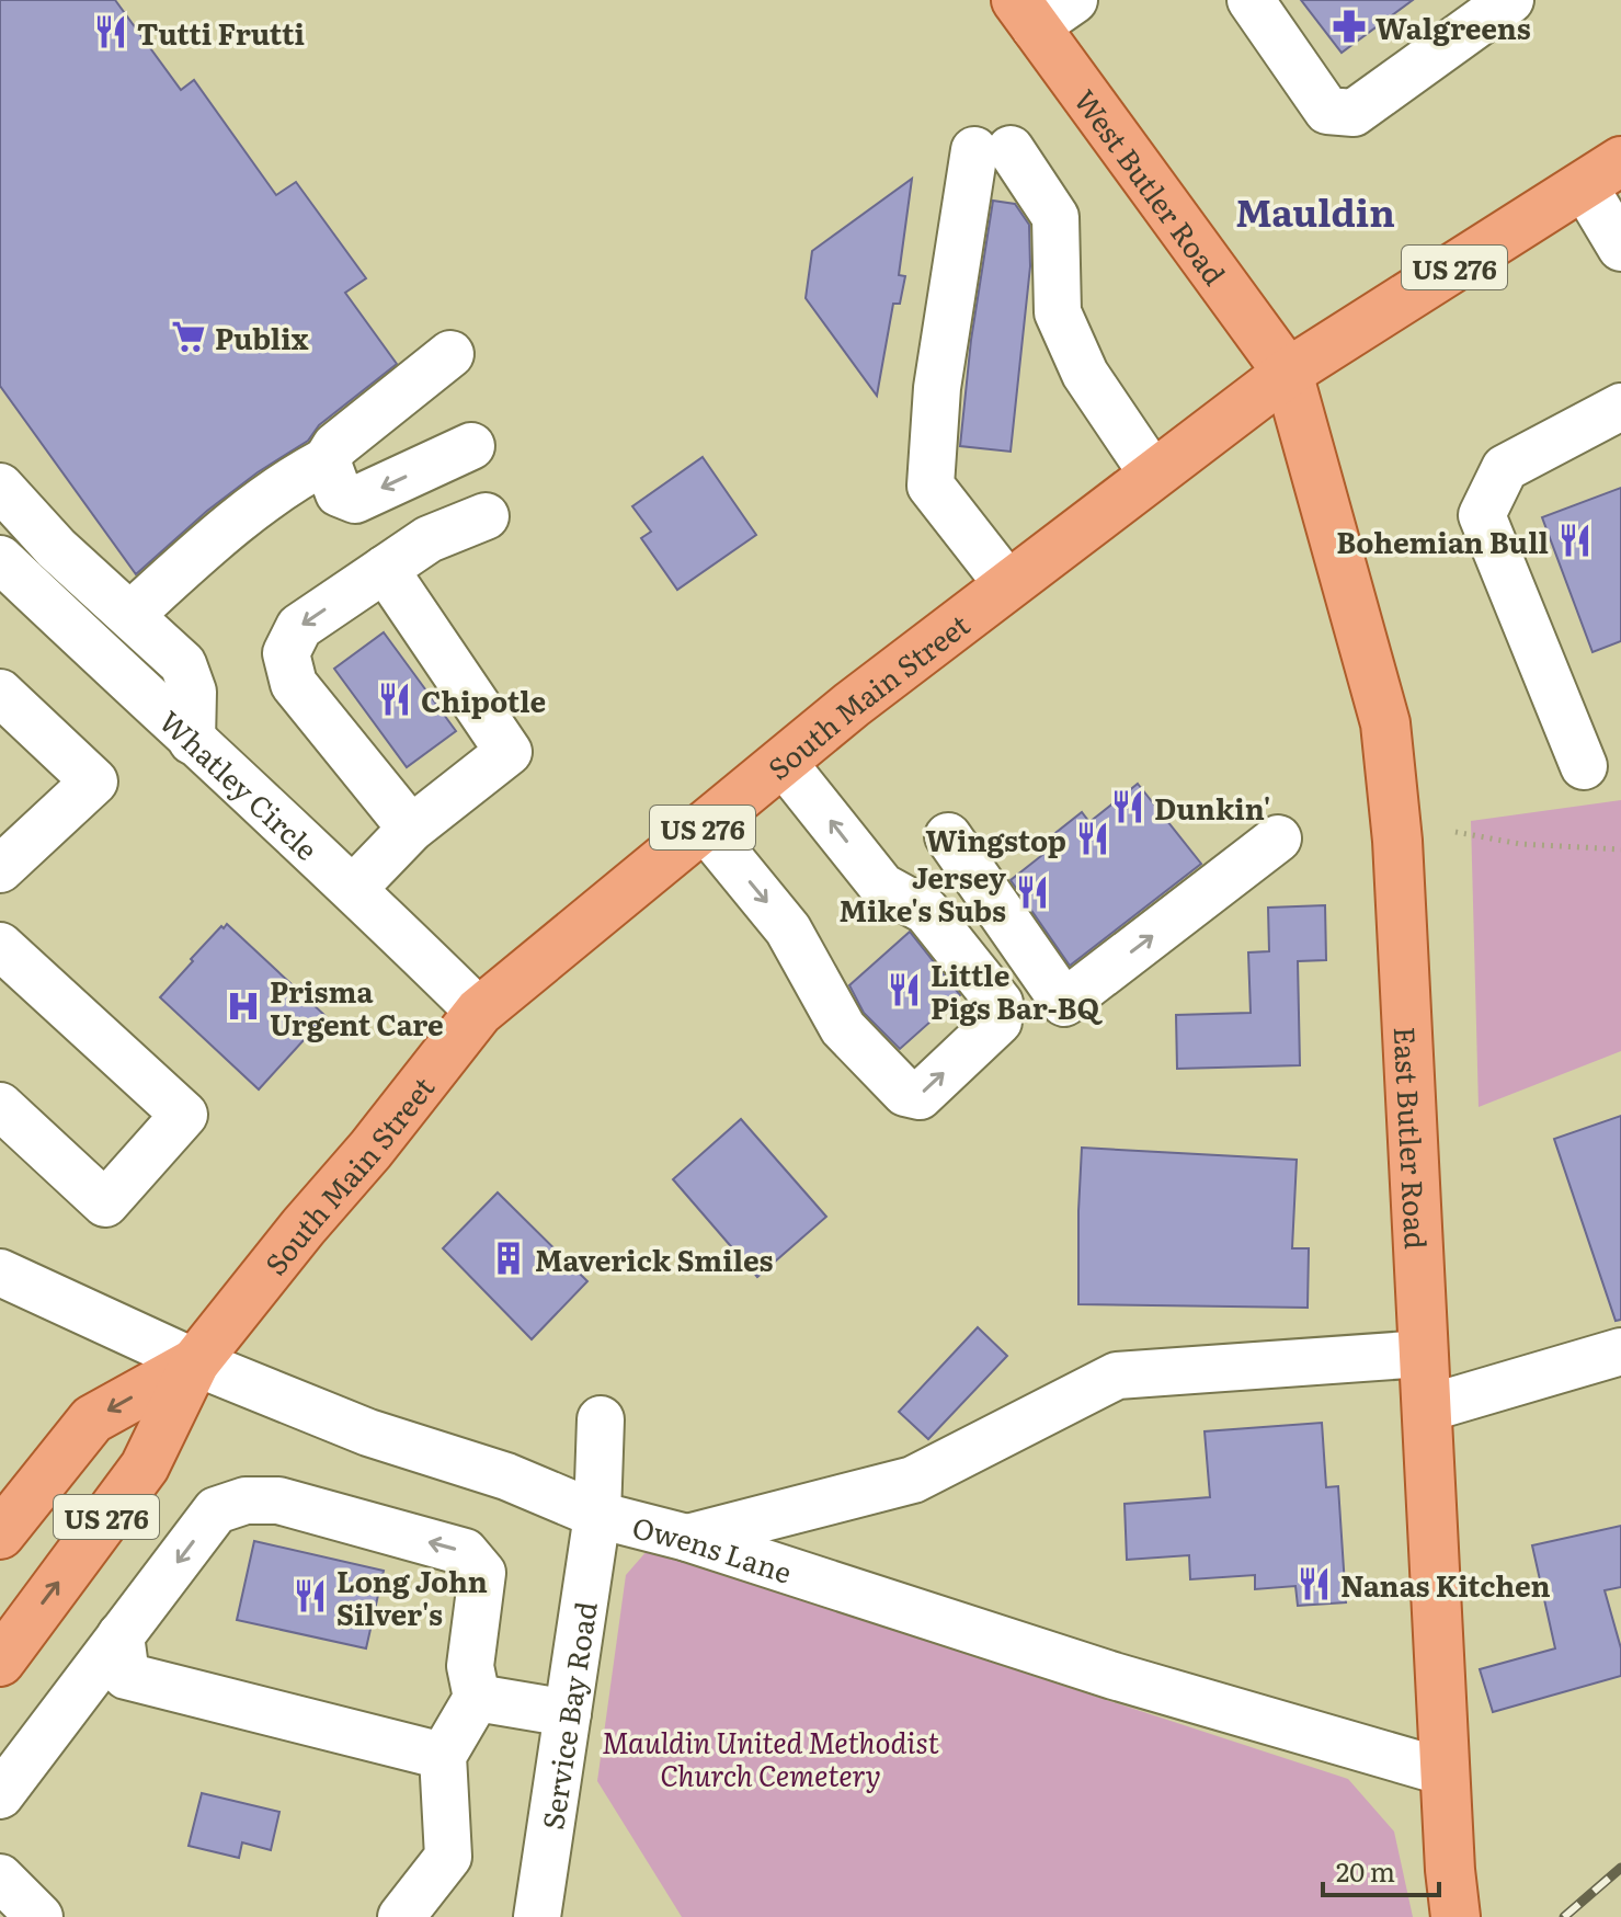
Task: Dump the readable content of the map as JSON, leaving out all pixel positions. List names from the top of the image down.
{
  "streets": {
    "main road": [
      "West Butler Road",
      "US 276",
      "South Main Street",
      "East Butler Road"
    ],
    "street": ["Whatley Circle", "Owens Lane", "Service Bay Road"]
  },
  "crossings": [
    ["West Butler Road", "US 276"],
    ["West Butler Road", "South Main Street"],
    ["West Butler Road", "East Butler Road"],
    ["US 276", "South Main Street"],
    ["US 276", "East Butler Road"],
    ["South Main Street", "Whatley Circle"],
    ["South Main Street", "East Butler Road"],
    ["South Main Street", "Owens Lane"],
    ["East Butler Road", "Owens Lane"],
    ["Owens Lane", "Service Bay Road"]
  ],
  "districts": ["Mauldin"],
  "parks": ["Mauldin United Methodist Church Cemetery"],
  "places": {
    "pharmacy": ["Walgreens"],
    "restaurant": [
      "Tutti Frutti",
      "Bohemian Bull",
      "Chipotle",
      "Dunkin'",
      "Wingstop",
      "Jersey Mike's Subs",
      "Little Pigs Bar-BQ",
      "Nanas Kitchen",
      "Long John Silver's"
    ],
    "supermarket": ["Publix"],
    "hospital": ["Prisma Urgent Care"],
    "building": ["Maverick Smiles"]
  },
  "scale_bar": "20 m"
}
